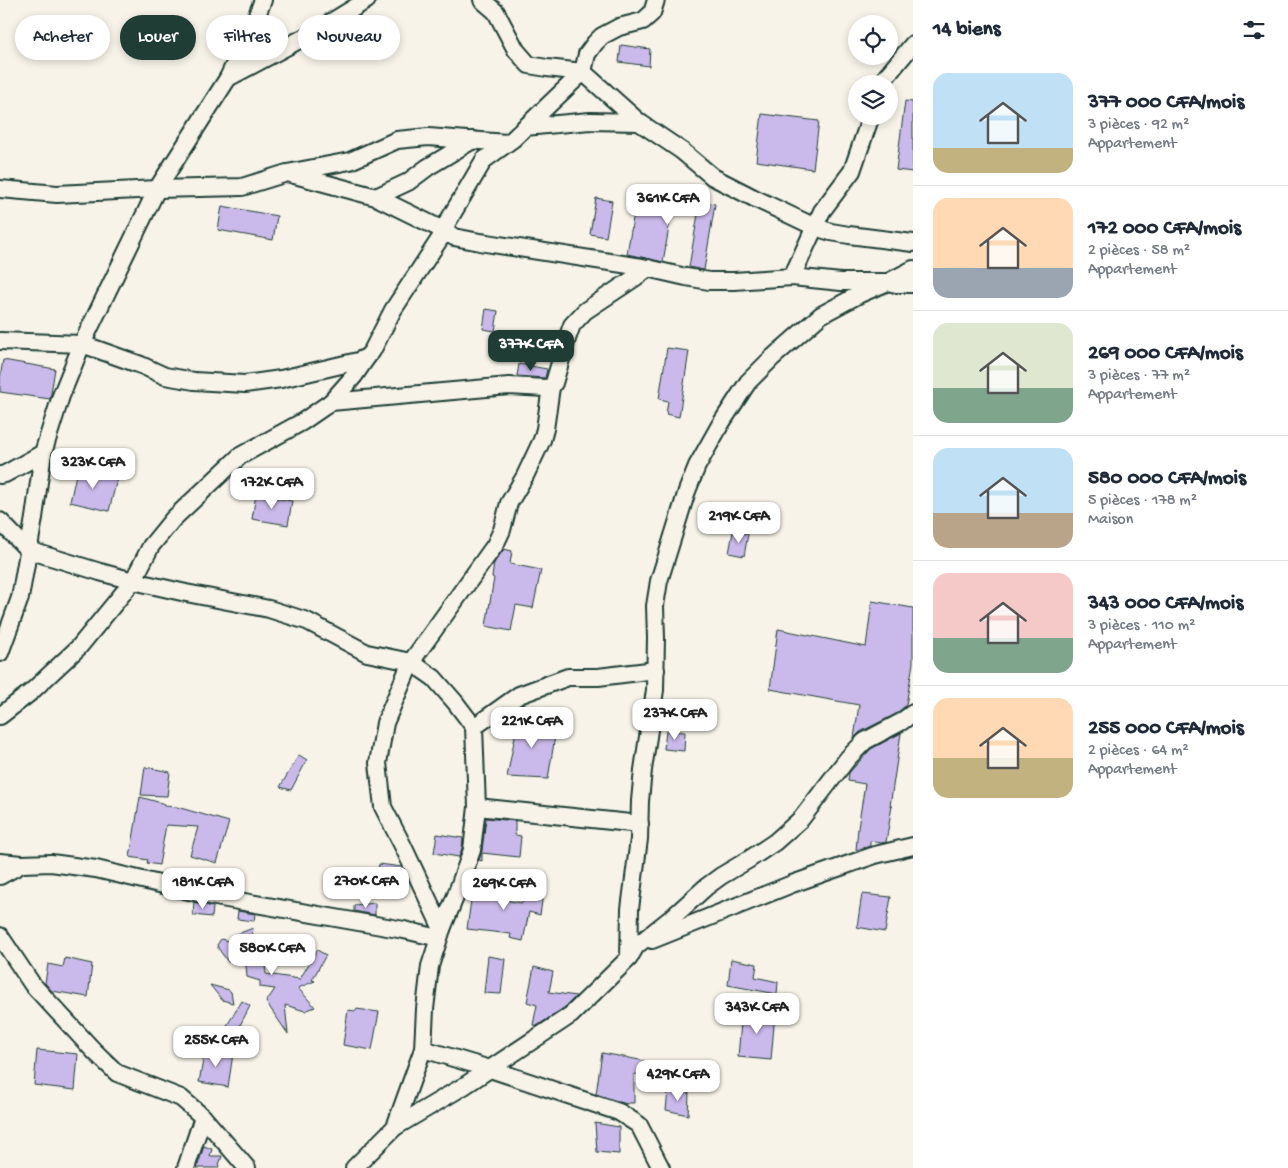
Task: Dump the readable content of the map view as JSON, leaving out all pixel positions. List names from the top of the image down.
{
  "page": {
    "heading": "14 biens",
    "chip": [
      "Acheter",
      "Louer",
      "Filtres",
      "Nouveau"
    ],
    "list": [
      {
        "name": "377 000 CFA/mois",
        "note": "3 pièces · 92 m² · Appartement"
      },
      {
        "name": "172 000 CFA/mois",
        "note": "2 pièces · 58 m² · Appartement"
      },
      {
        "name": "269 000 CFA/mois",
        "note": "3 pièces · 77 m² · Appartement"
      },
      {
        "name": "580 000 CFA/mois",
        "note": "5 pièces · 178 m² · Maison"
      },
      {
        "name": "343 000 CFA/mois",
        "note": "3 pièces · 110 m² · Appartement"
      },
      {
        "name": "255 000 CFA/mois",
        "note": "2 pièces · 64 m² · Appartement"
      }
    ],
    "price": [
      "361K CFA",
      "377K CFA",
      "323K CFA",
      "172K CFA",
      "219K CFA",
      "237K CFA",
      "221K CFA",
      "270K CFA",
      "181K CFA",
      "269K CFA",
      "580K CFA",
      "343K CFA",
      "255K CFA",
      "429K CFA"
    ]
  }
}
